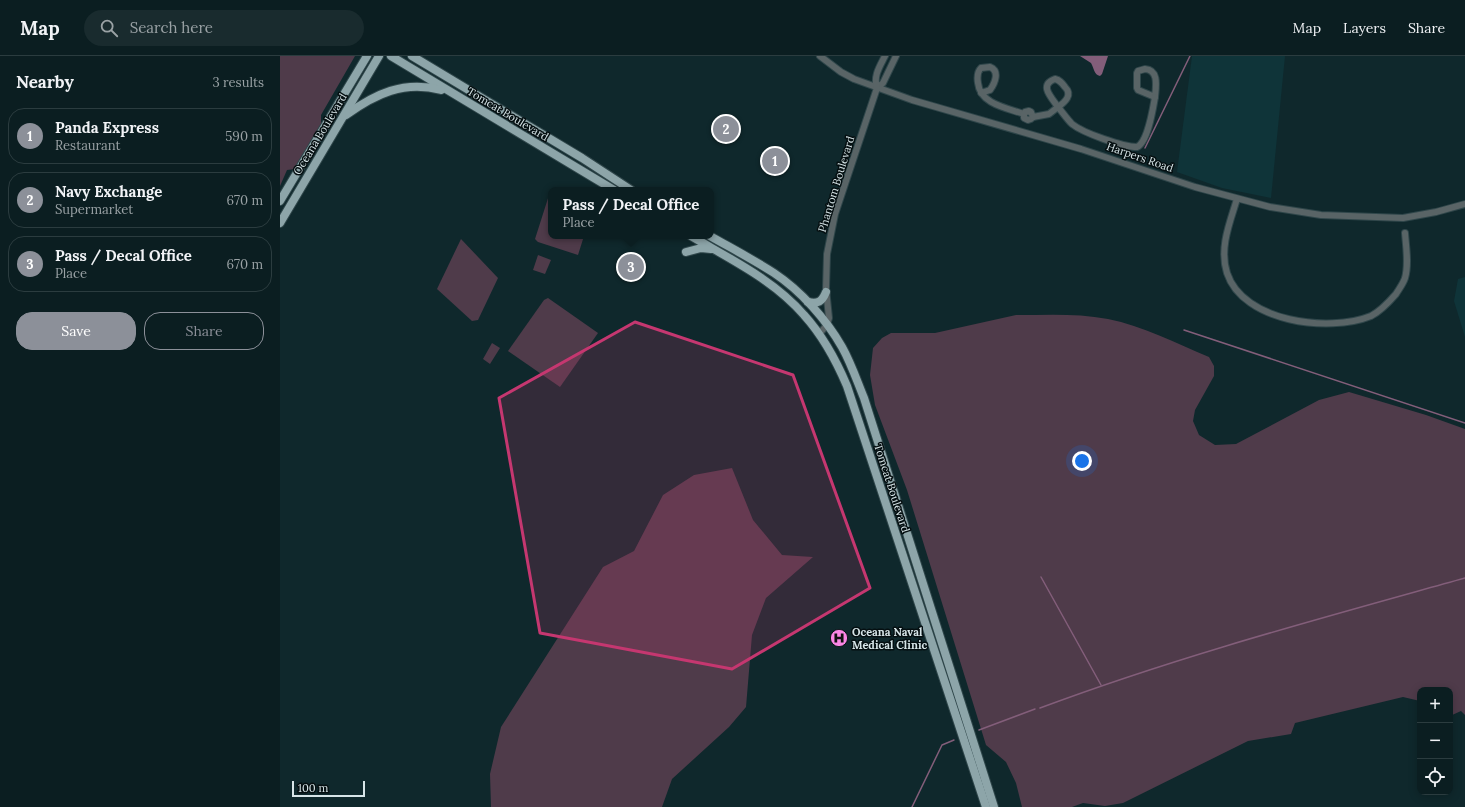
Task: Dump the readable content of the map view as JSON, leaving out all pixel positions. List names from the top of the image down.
{
  "streets": {
    "main road": ["Tomcat Boulevard", "Oceana Boulevard"],
    "street": ["Harpers Road", "Phantom Boulevard"]
  },
  "crossings": [
    ["Tomcat Boulevard", "Phantom Boulevard"],
    ["Harpers Road", "Phantom Boulevard"]
  ],
  "places": {
    "hospital": ["Oceana Naval Medical Clinic"]
  },
  "scale_bar": "100 m",
  "page": {
    "header": "Map",
    "search": "Search here",
    "nav": ["Map", "Layers", "Share"],
    "heading": ["Nearby", "3 results"],
    "list": [
      {
        "mark": "1",
        "name": "Panda Express",
        "note": "Restaurant",
        "value": "590 m"
      },
      {
        "mark": "2",
        "name": "Navy Exchange",
        "note": "Supermarket",
        "value": "670 m"
      },
      {
        "mark": "3",
        "name": "Pass / Decal Office",
        "note": "Place",
        "value": "670 m"
      }
    ],
    "pins": ["2", "1", "3"],
    "popup": ["Pass / Decal Office", "Place"],
    "buttons": ["Save", "Share"],
    "map_buttons": ["+", "−"],
    "scale": "100 m"
  }
}
